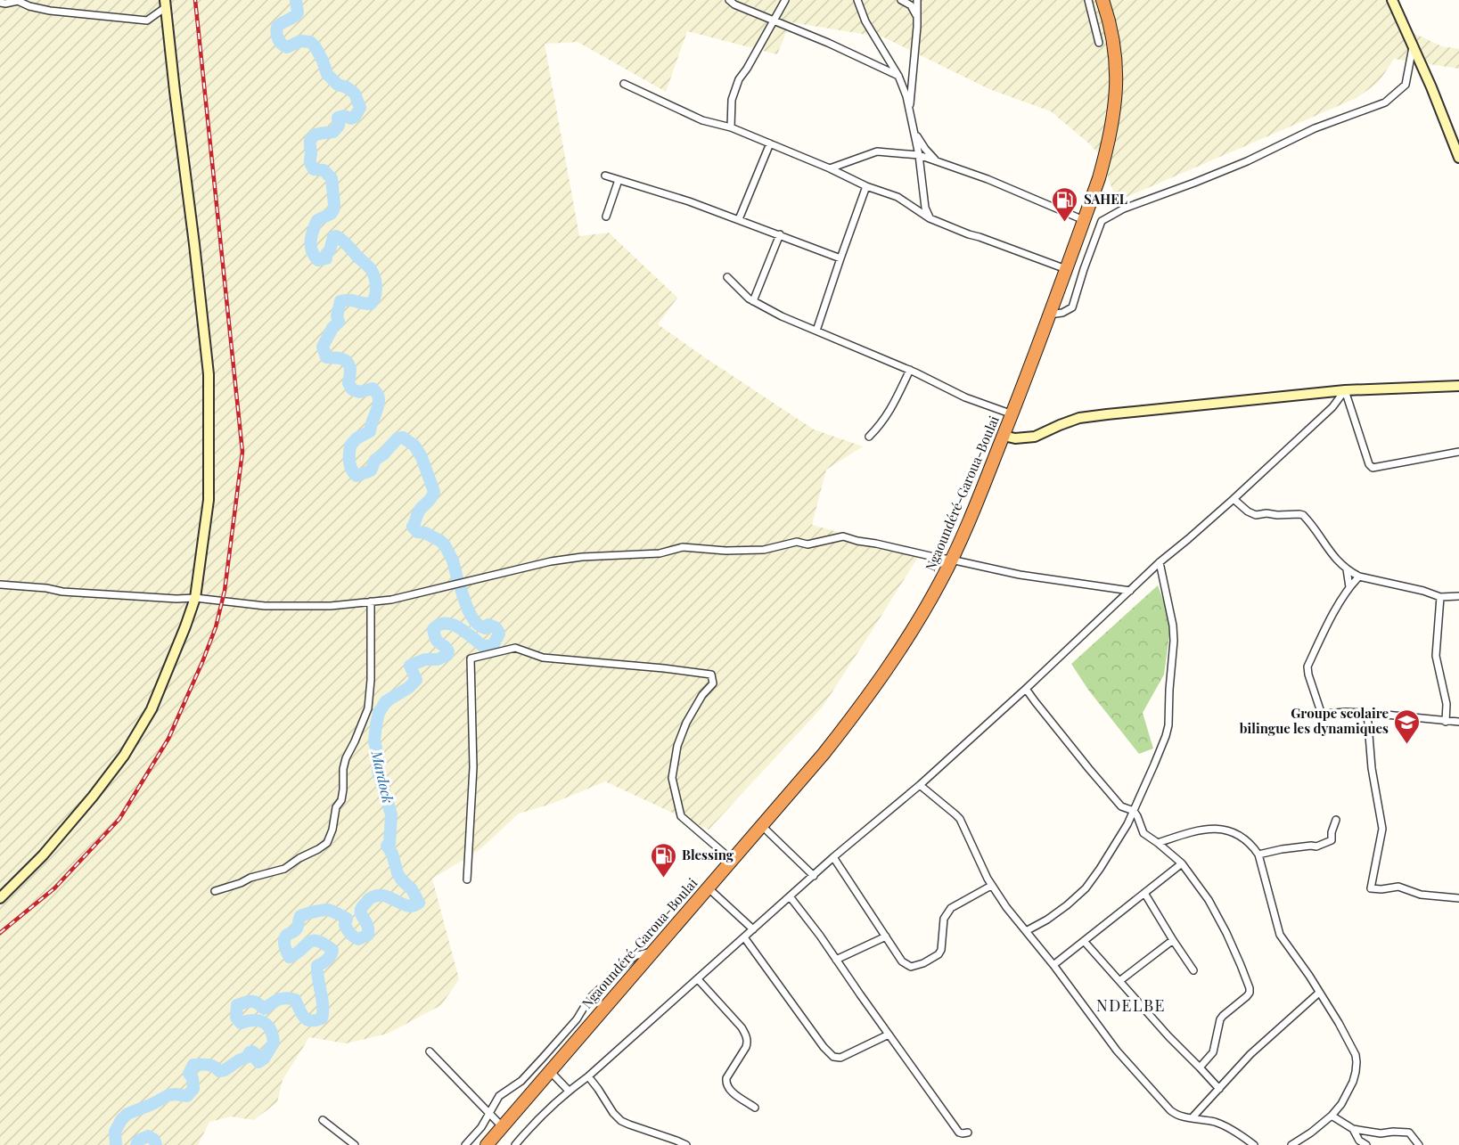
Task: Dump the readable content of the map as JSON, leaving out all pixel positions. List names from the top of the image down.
{
  "streets": {
    "highway": ["Ngaoundéré-Garoua-Boulai"]
  },
  "districts": ["NDELBE"],
  "water": ["Mardock"],
  "places": {
    "fuel station": ["SAHEL", "Blessing"],
    "school or university": ["Groupe scolaire bilingue les dynamiques"]
  }
}
